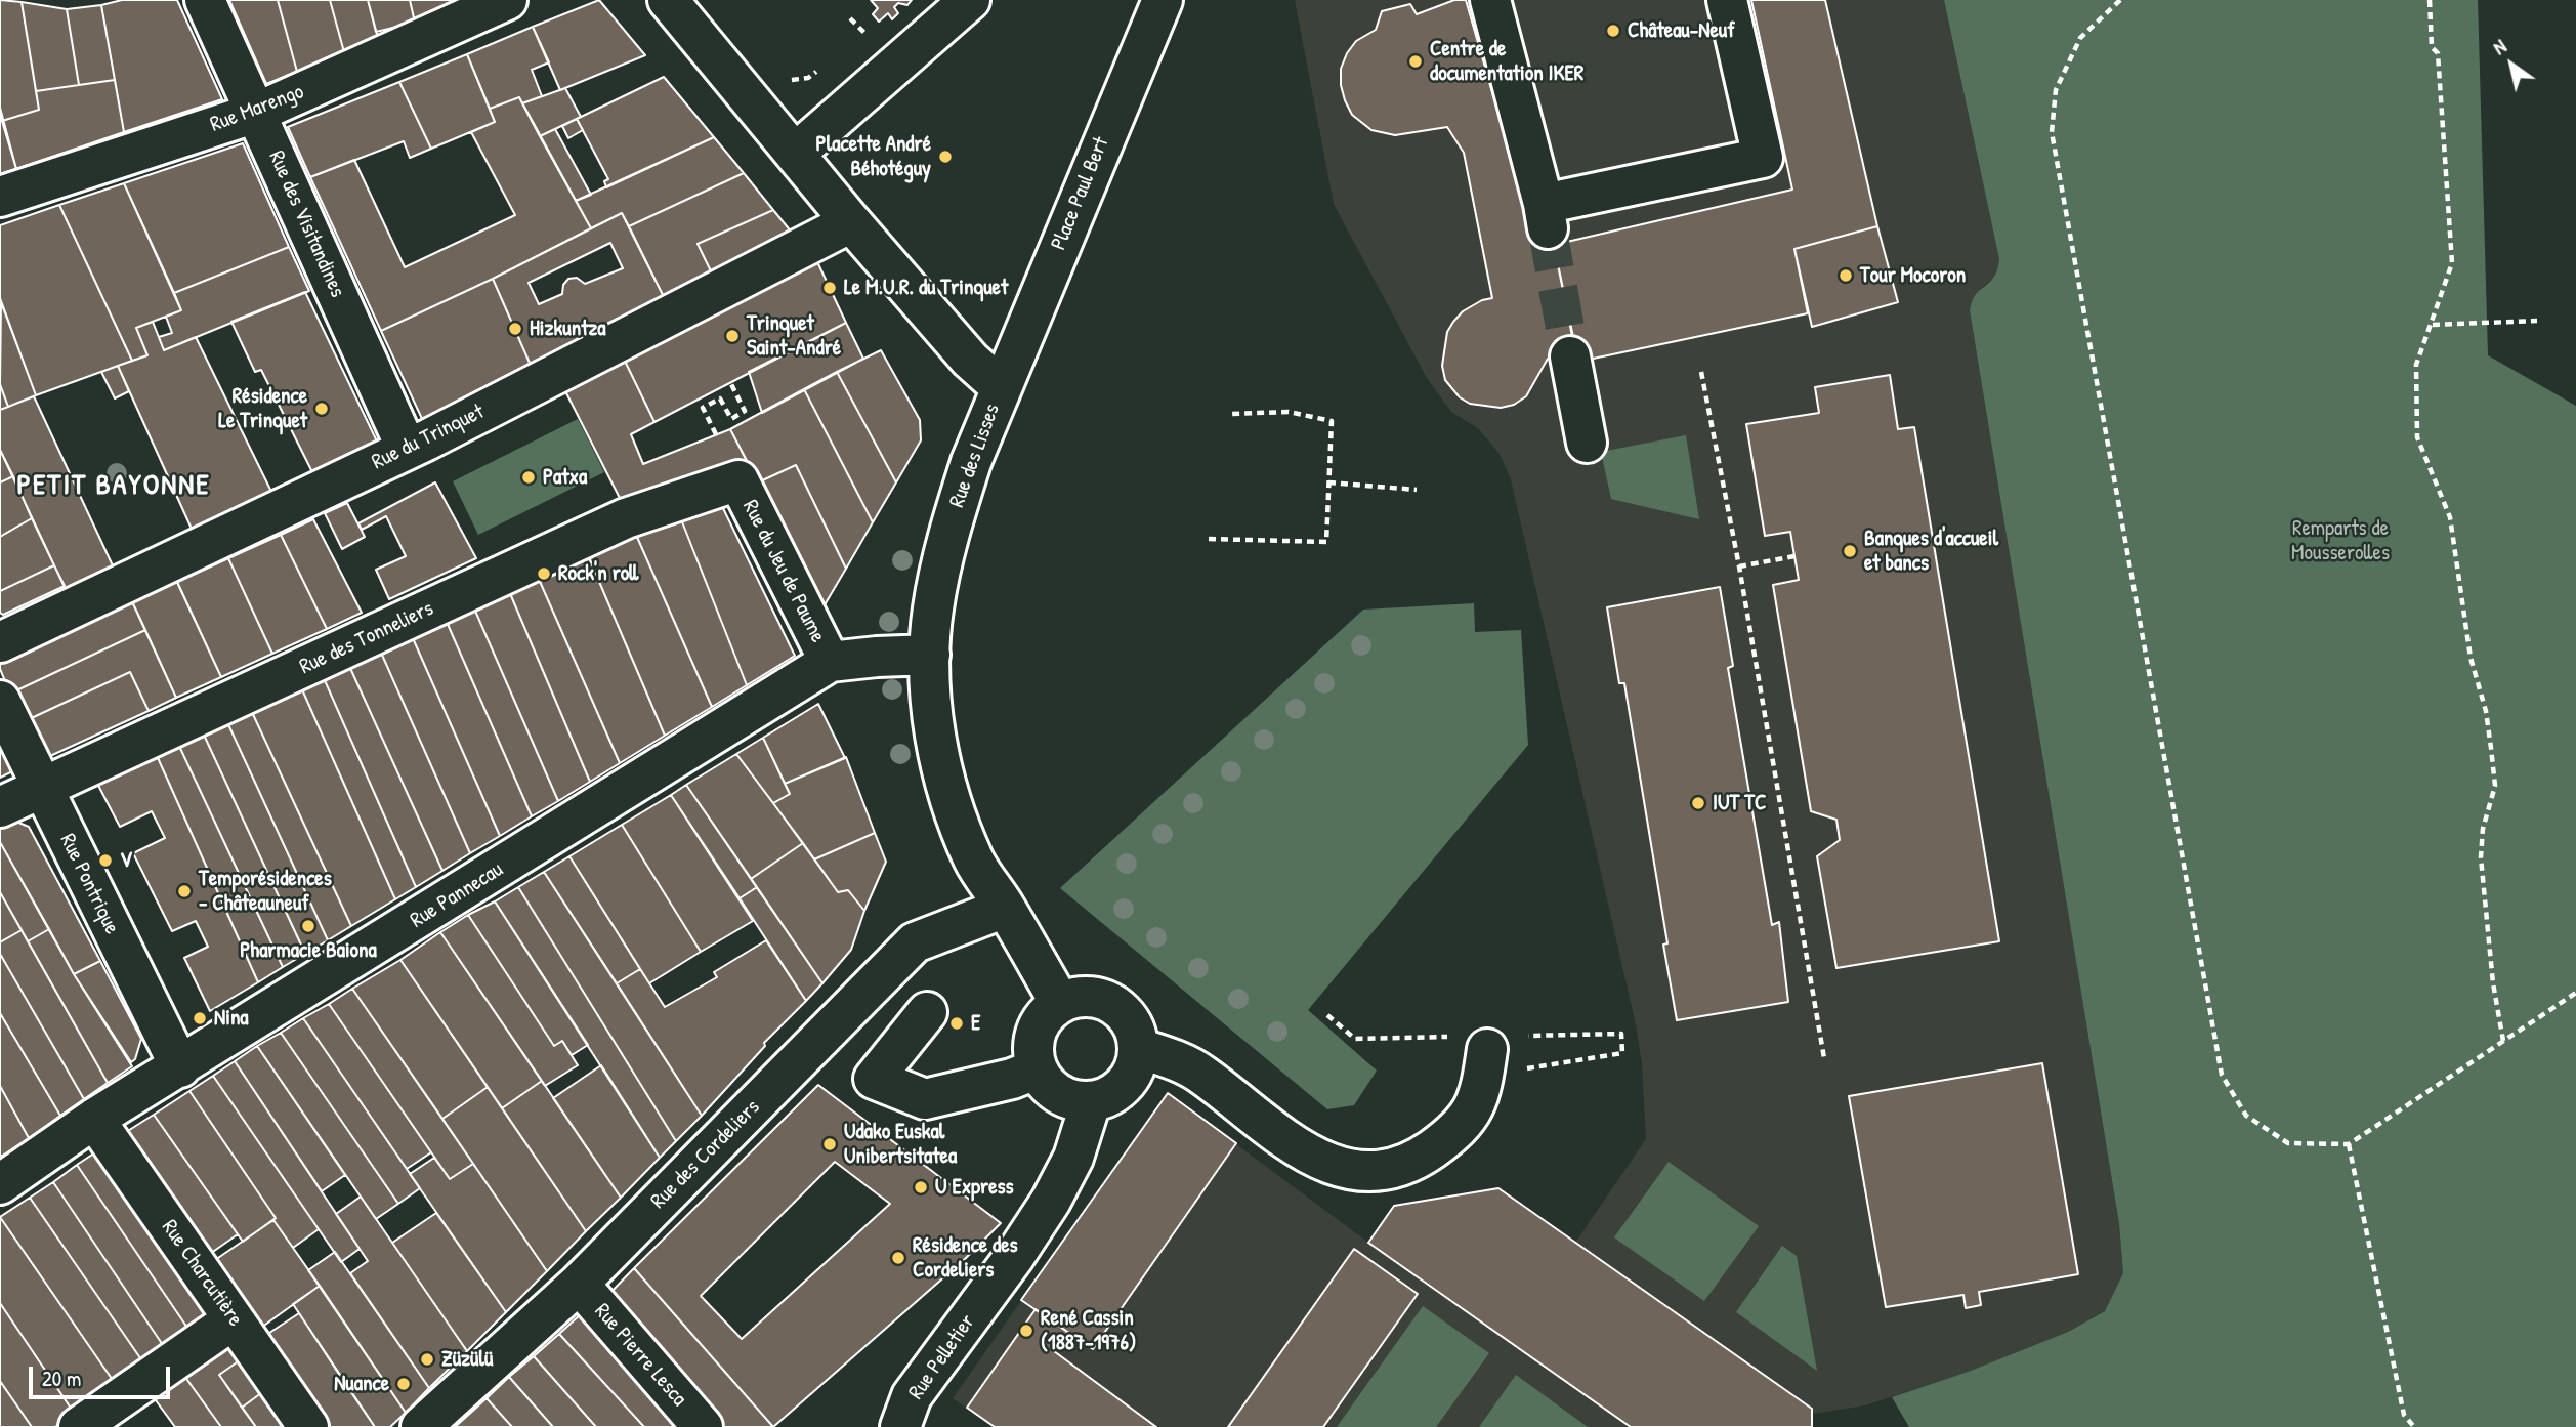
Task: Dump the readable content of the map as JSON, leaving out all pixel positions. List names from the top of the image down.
{
  "streets": {
    "street": [
      "Rue Marengo",
      "Place Paul Bert",
      "Rue des Visitandines",
      "Rue du Trinquet",
      "Rue des Lisses",
      "Rue du Jeu de Paume",
      "Rue des Tonneliers",
      "Rue Pontrique",
      "Rue Pannecau",
      "Rue des Cordeliers",
      "Rue Charcutière",
      "Rue Pierre Lesca",
      "Rue Pelletier"
    ]
  },
  "crossings": [
    ["Rue Marengo", "Rue des Visitandines"],
    ["Place Paul Bert", "Rue des Lisses"],
    ["Rue des Visitandines", "Rue du Trinquet"],
    ["Rue du Trinquet", "Rue des Lisses"],
    ["Rue des Lisses", "Rue Pannecau"],
    ["Rue des Lisses", "Rue des Cordeliers"],
    ["Rue des Lisses", "Rue Pelletier"],
    ["Rue du Jeu de Paume", "Rue des Tonneliers"],
    ["Rue du Jeu de Paume", "Rue Pannecau"],
    ["Rue des Tonneliers", "Rue Pontrique"],
    ["Rue Pontrique", "Rue Pannecau"],
    ["Rue Pannecau", "Rue Charcutière"],
    ["Rue des Cordeliers", "Rue Pierre Lesca"]
  ],
  "districts": ["PETIT BAYONNE"],
  "parks": ["Remparts de Mousserolles"],
  "places": [
    "Château-Neuf",
    "Centre de documentation IKER",
    "Placette André Béhotéguy",
    "Tour Mocoron",
    "Le M.U.R. du Trinquet",
    "Hizkuntza",
    "Trinquet Saint-André",
    "Résidence Le Trinquet",
    "Patxa",
    "Banques d'accueil et bancs",
    "Rock'n roll",
    "IUT TC",
    "V",
    "Temporésidences - Châteauneuf",
    "Pharmacie Baiona",
    "Nina",
    "E",
    "Udako Euskal Unibertsitatea",
    "U Express",
    "Résidence des Cordeliers",
    "René Cassin (1887-1976)",
    "Züzülü",
    "Nuance"
  ],
  "scale_bar": "20 m",
  "north": "top left"
}
